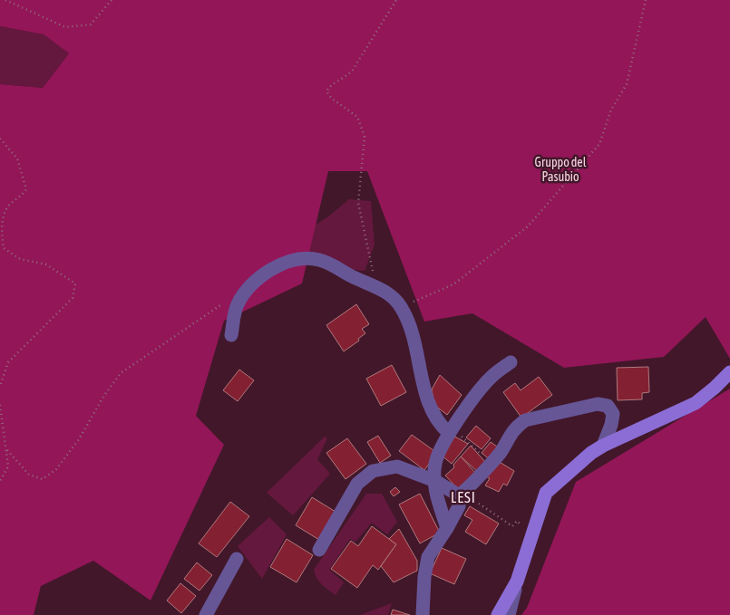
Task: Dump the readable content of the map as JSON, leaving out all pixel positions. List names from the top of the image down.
{
  "districts": ["LESI"],
  "parks": ["Gruppo del Pasubio"]
}
